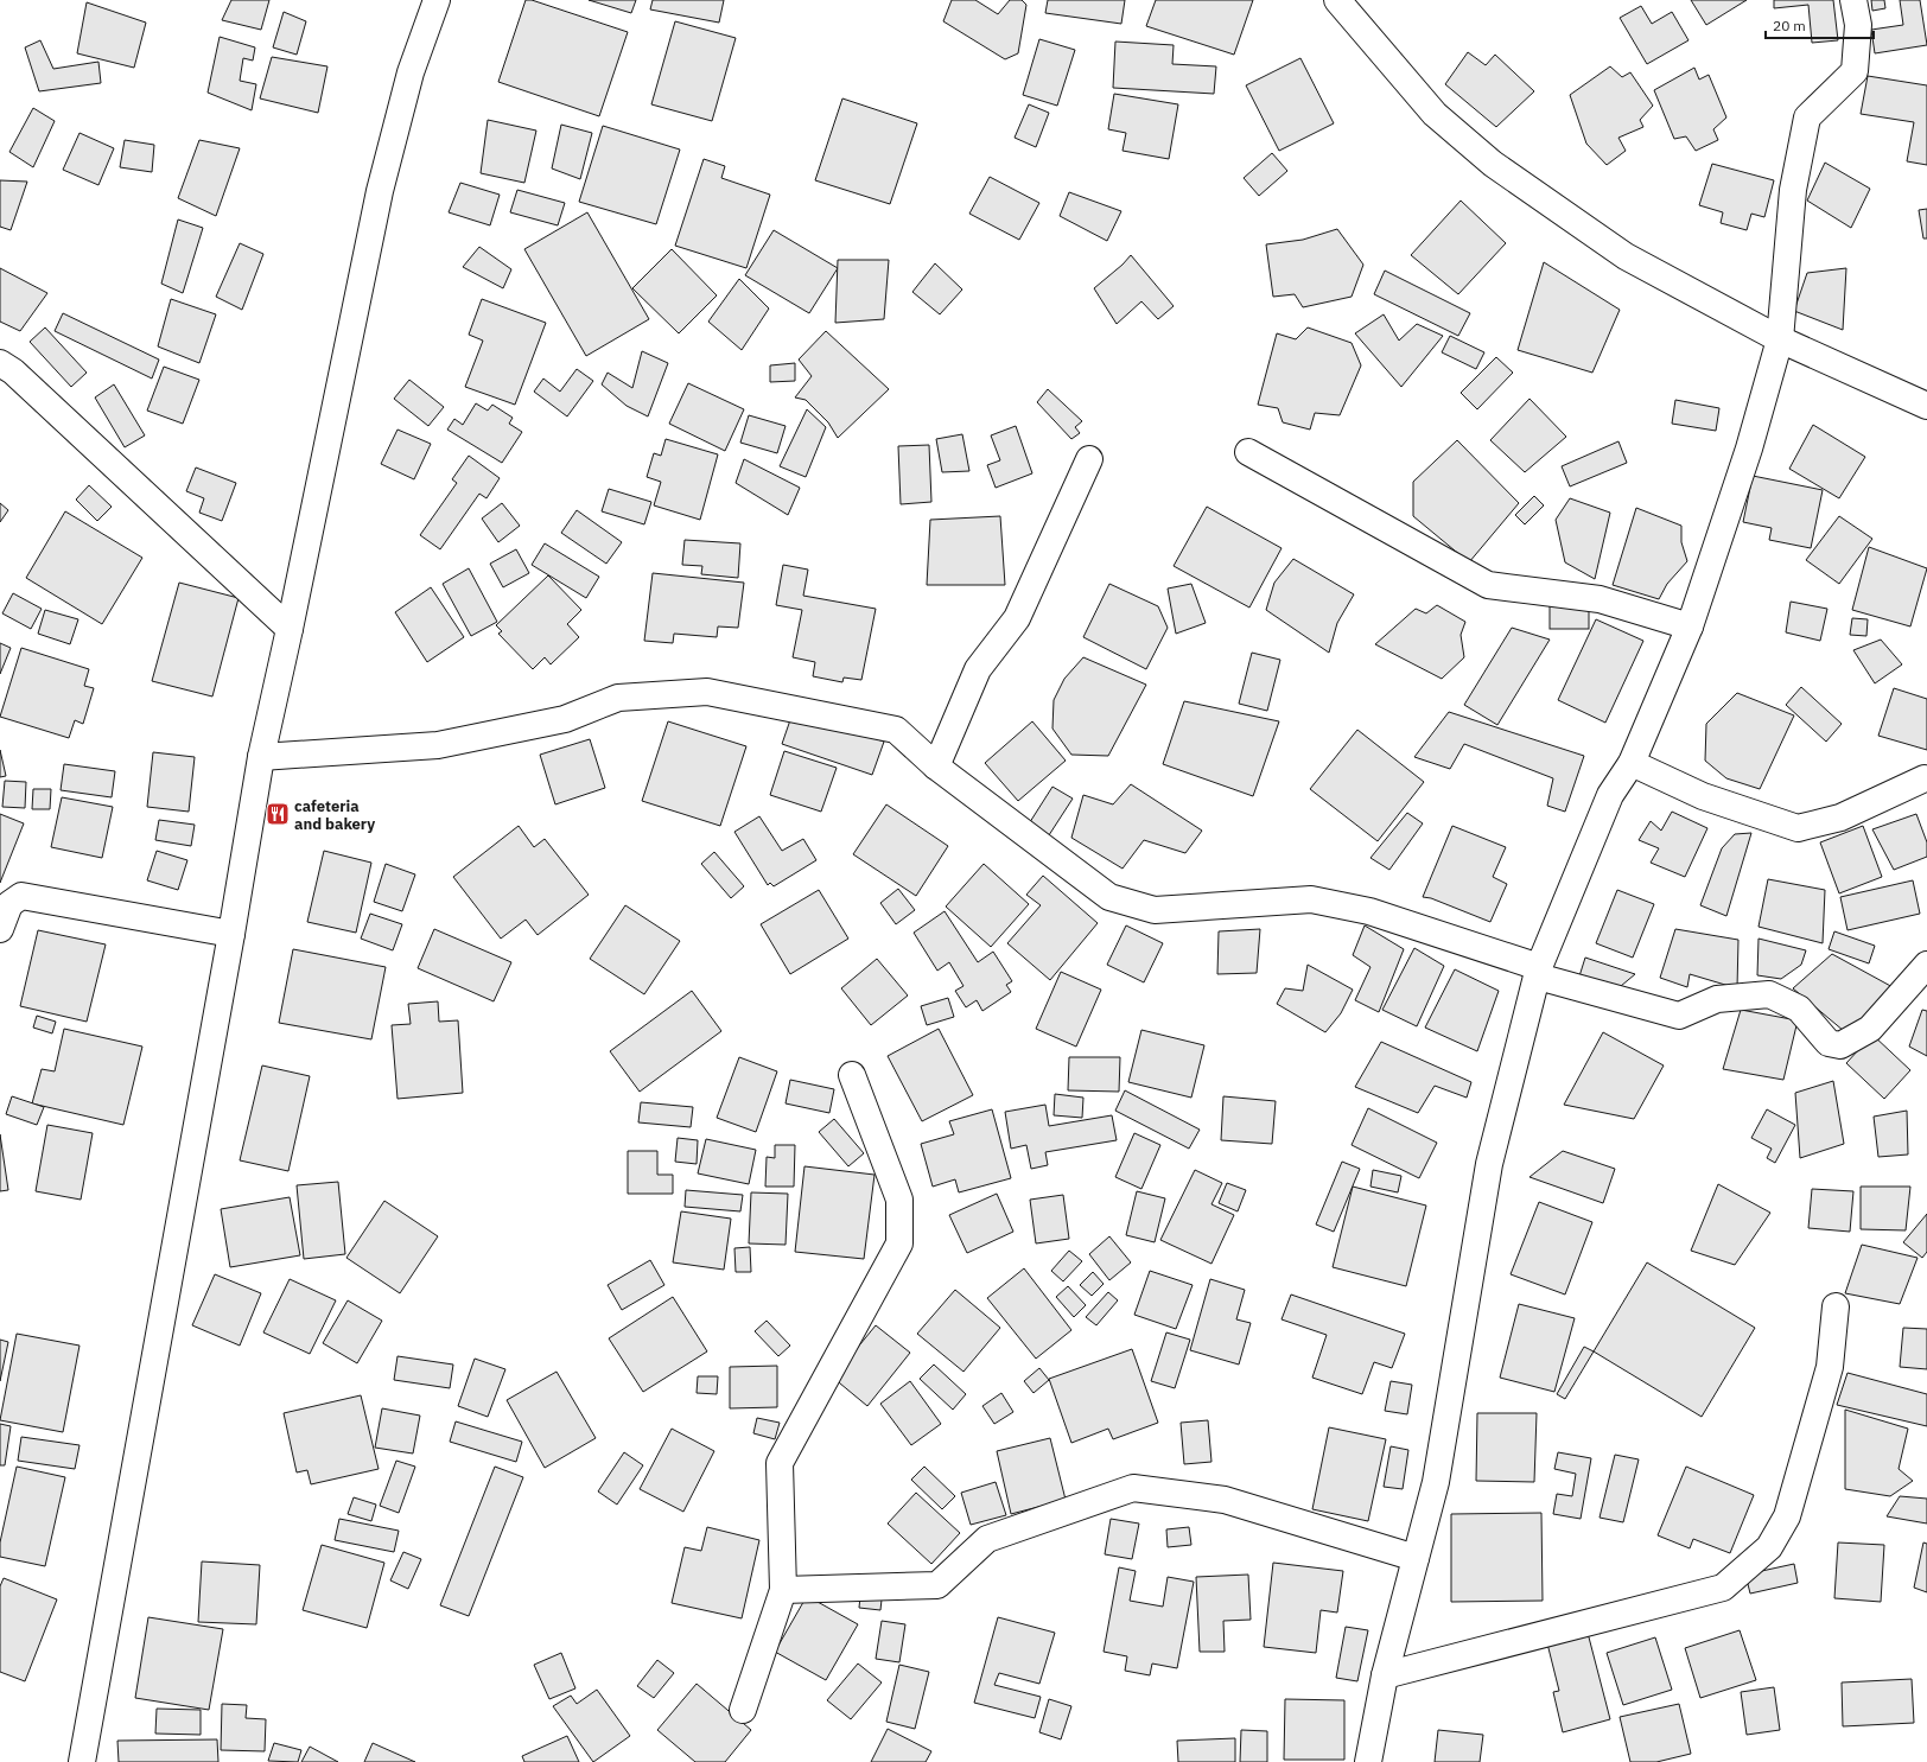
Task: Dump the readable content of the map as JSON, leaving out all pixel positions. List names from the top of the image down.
{
  "places": {
    "restaurant": ["cafeteria and bakery"]
  },
  "scale_bar": "20 m"
}
